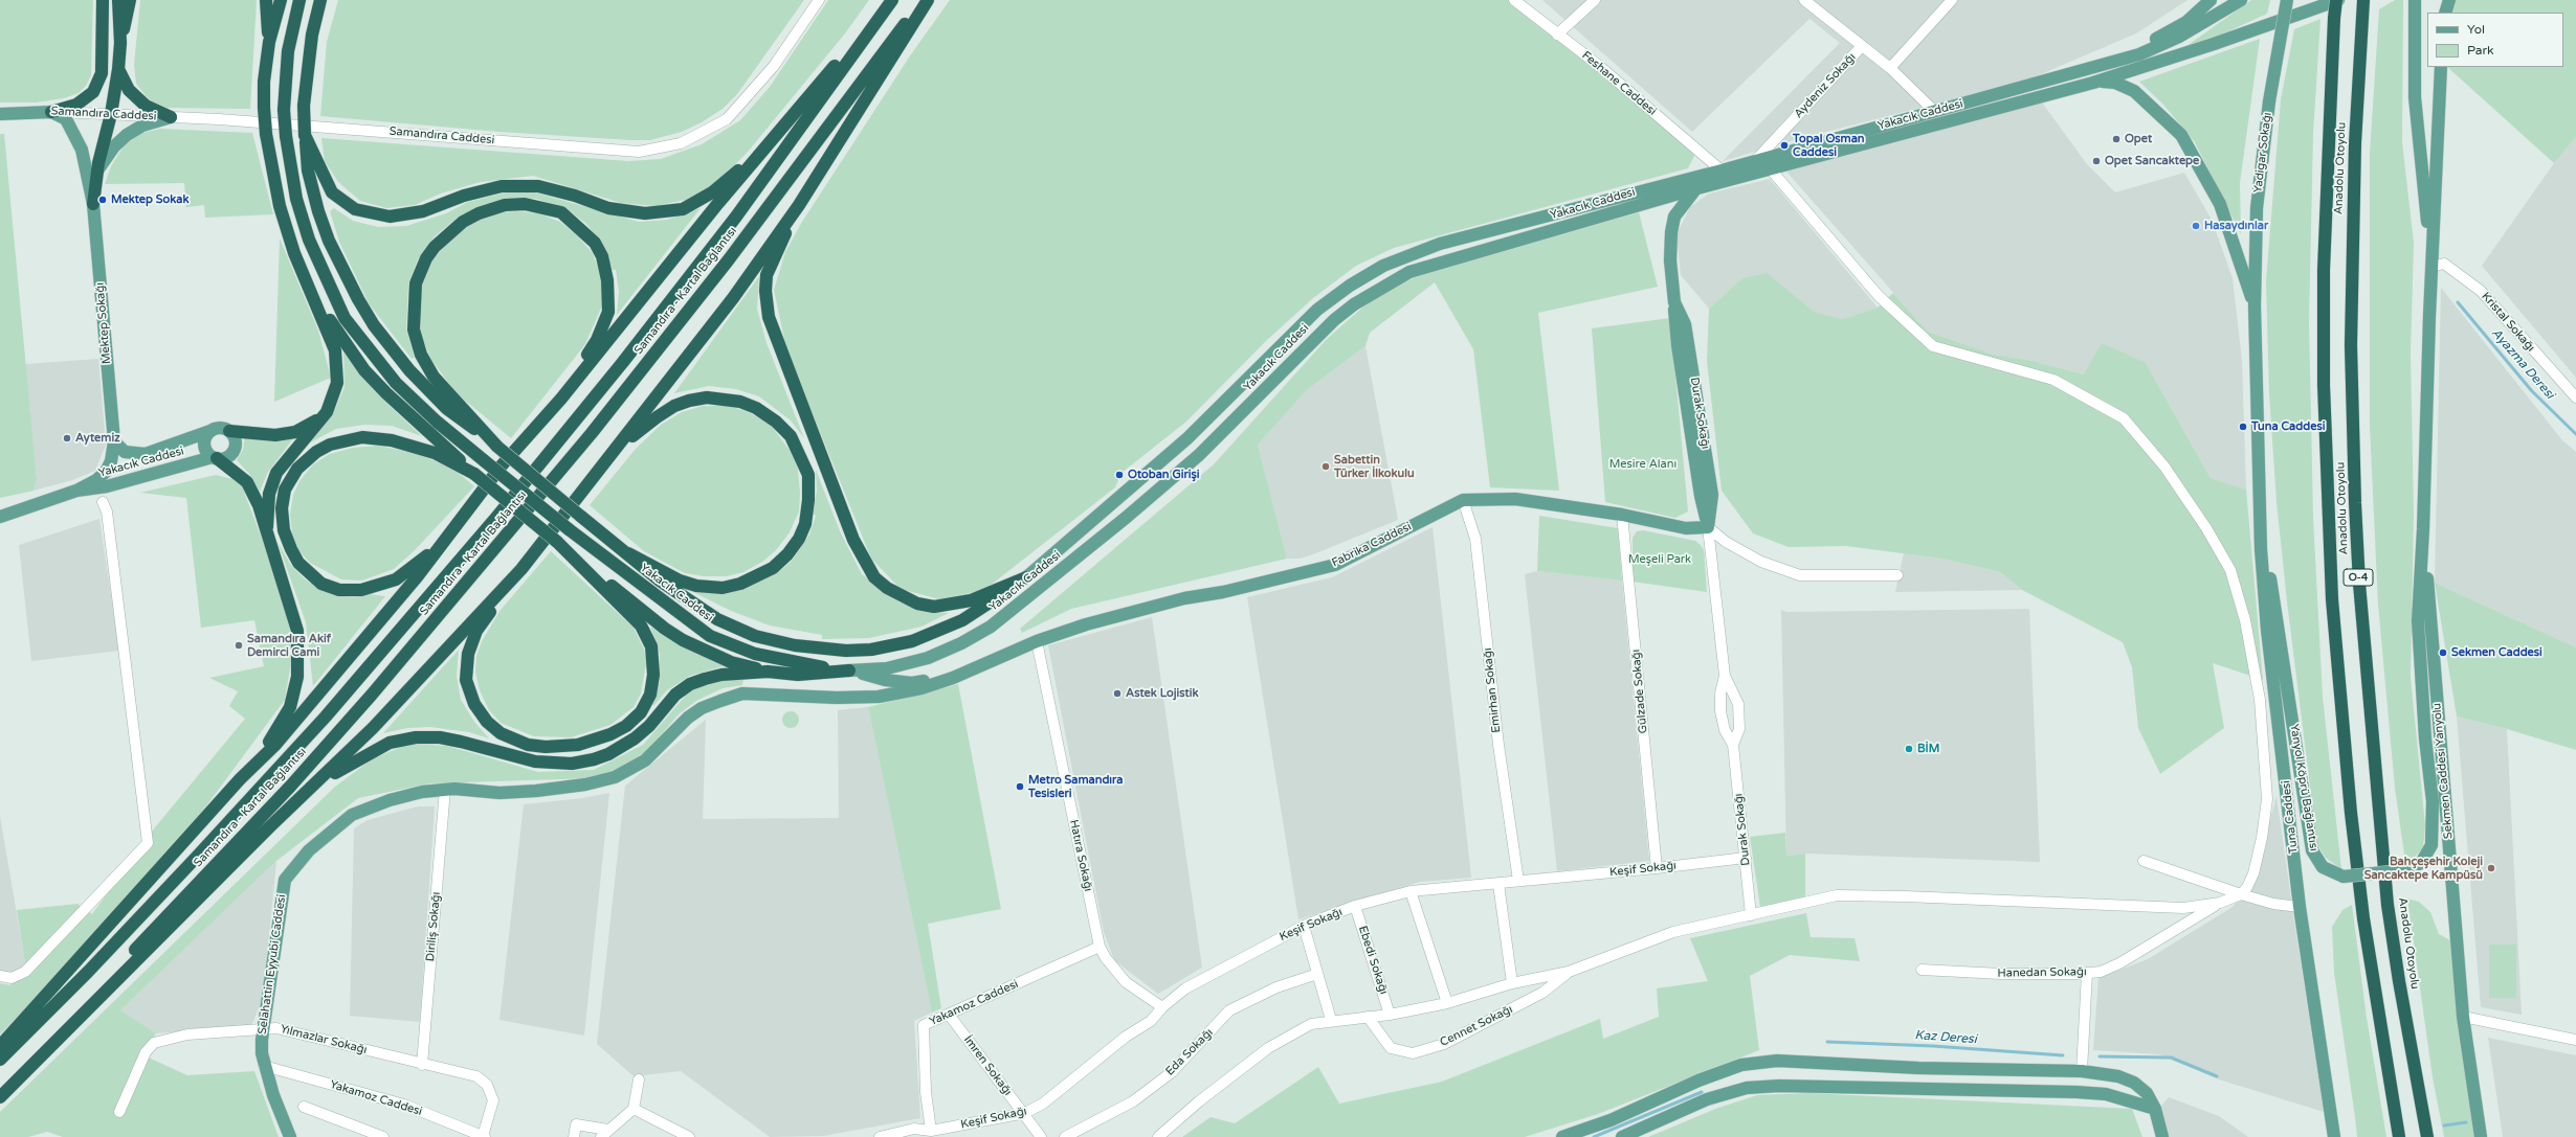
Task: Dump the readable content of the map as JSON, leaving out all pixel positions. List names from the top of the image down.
{
  "streets": {
    "highway": [
      "Yakacık Caddesi",
      "Anadolu Otoyolu",
      "Samandıra - Kartal Bağlantısı",
      "O-4"
    ],
    "main road": [
      "Samandıra Caddesi",
      "Yadigar Sokağı",
      "Mektep Sokağı",
      "Durak Sokağı",
      "Fabrika Caddesi",
      "Sekmen Caddesi Yanyolu",
      "Yanyol Köprü Bağlantısı",
      "Tuna Caddesi",
      "Selahattin Eyyubi Caddesi"
    ],
    "street": [
      "Feshane Caddesi",
      "Aydeniz Sokağı",
      "Kristal Sokağı",
      "Emirhan Sokağı",
      "Gülzade Sokağı",
      "Hatıra Sokağı",
      "Keşif Sokağı",
      "Diriliş Sokağı",
      "Ebedi Sokağı",
      "Hanedan Sokağı",
      "Yakamoz Caddesi",
      "Cennet Sokağı",
      "Yılmazlar Sokağı",
      "Eda Sokağı",
      "İmren Sokağı"
    ]
  },
  "crossings": [
    ["Feshane Caddesi", "Yakacık Caddesi"],
    ["Aydeniz Sokağı", "Yakacık Caddesi"],
    ["Samandıra Caddesi", "Mektep Sokağı"],
    ["Yakacık Caddesi", "Mektep Sokağı"],
    ["Yakacık Caddesi", "Durak Sokağı"],
    ["Durak Sokağı", "Fabrika Caddesi"],
    ["Durak Sokağı", "Keşif Sokağı"],
    ["Fabrika Caddesi", "Emirhan Sokağı"],
    ["Fabrika Caddesi", "Gülzade Sokağı"],
    ["Fabrika Caddesi", "Hatıra Sokağı"],
    ["Fabrika Caddesi", "Selahattin Eyyubi Caddesi"],
    ["Emirhan Sokağı", "Keşif Sokağı"],
    ["Gülzade Sokağı", "Keşif Sokağı"],
    ["Sekmen Caddesi Yanyolu", "Yanyol Köprü Bağlantısı"],
    ["Yanyol Köprü Bağlantısı", "Tuna Caddesi"],
    ["Hatıra Sokağı", "Selahattin Eyyubi Caddesi"],
    ["Hatıra Sokağı", "Yakamoz Caddesi"],
    ["Keşif Sokağı", "Ebedi Sokağı"],
    ["Keşif Sokağı", "Yakamoz Caddesi"],
    ["Keşif Sokağı", "İmren Sokağı"],
    ["Diriliş Sokağı", "Selahattin Eyyubi Caddesi"],
    ["Diriliş Sokağı", "Yılmazlar Sokağı"],
    ["Selahattin Eyyubi Caddesi", "Yakamoz Caddesi"],
    ["Selahattin Eyyubi Caddesi", "Yılmazlar Sokağı"],
    ["Yakamoz Caddesi", "Yılmazlar Sokağı"],
    ["Yakamoz Caddesi", "İmren Sokağı"]
  ],
  "water": ["Ayazma Deresi", "Kaz Deresi"],
  "parks": ["Mesire Alanı", "Meşeli Park"],
  "places": [
    "Opet",
    "Topal Osman Caddesi",
    "Opet Sancaktepe",
    "Mektep Sokak",
    "Hasaydınlar",
    "Tuna Caddesi",
    "Aytemiz",
    "Sabettin Türker İlkokulu",
    "Otoban Girişi",
    "Samandıra Akif Demirci Cami",
    "Sekmen Caddesi",
    "Astek Lojistik",
    "BİM",
    "Metro Samandıra Tesisleri",
    "Bahçeşehir Koleji Sancaktepe Kampüsü"
  ],
  "legend": ["Yol", "Park"]
}
